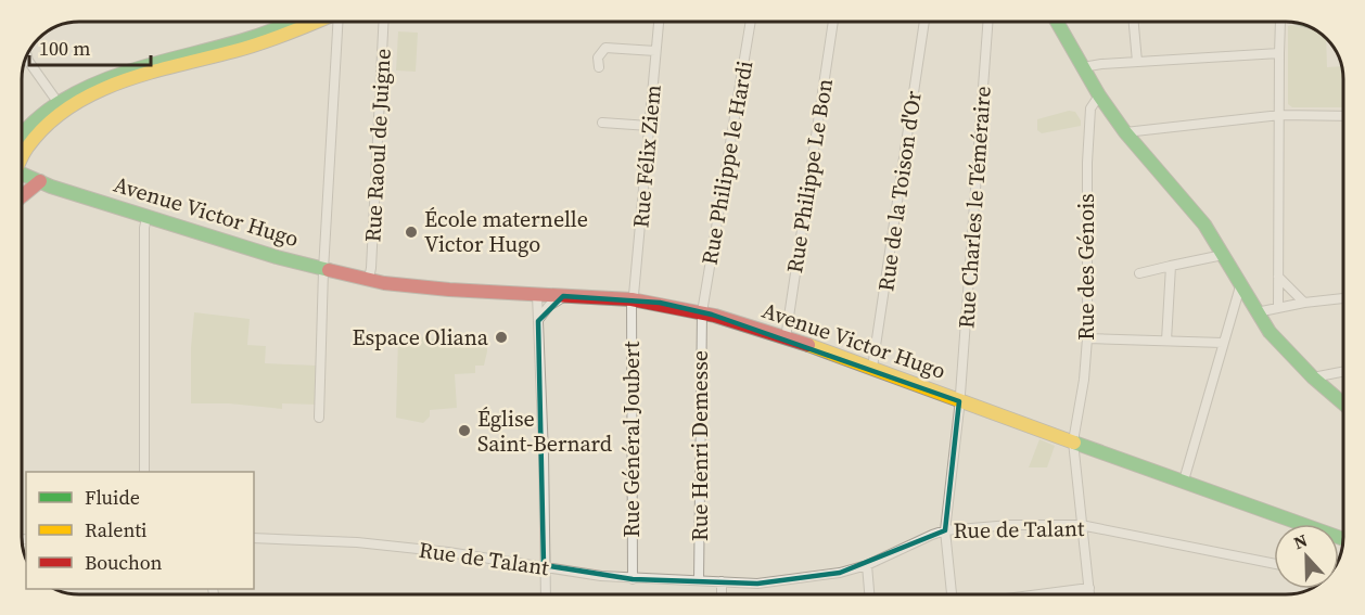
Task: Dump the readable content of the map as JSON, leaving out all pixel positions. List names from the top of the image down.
{
  "streets": {
    "main road": ["Avenue Victor Hugo"],
    "street": [
      "Rue Raoul de Juigne",
      "Rue Félix Ziem",
      "Rue Philippe le Hardi",
      "Rue Philippe Le Bon",
      "Rue de la Toison d'Or",
      "Rue Charles le Téméraire",
      "Rue des Génois",
      "Rue Général Joubert",
      "Rue Henri Demesse",
      "Rue de Talant"
    ]
  },
  "crossings": [
    ["Rue Raoul de Juigne", "Avenue Victor Hugo"],
    ["Rue Félix Ziem", "Avenue Victor Hugo"],
    ["Rue Félix Ziem", "Rue Général Joubert"],
    ["Rue Philippe le Hardi", "Avenue Victor Hugo"],
    ["Rue Philippe le Hardi", "Rue Henri Demesse"],
    ["Rue Philippe Le Bon", "Avenue Victor Hugo"],
    ["Rue de la Toison d'Or", "Avenue Victor Hugo"],
    ["Rue Charles le Téméraire", "Avenue Victor Hugo"],
    ["Rue Charles le Téméraire", "Rue de Talant"],
    ["Avenue Victor Hugo", "Rue des Génois"],
    ["Avenue Victor Hugo", "Rue Général Joubert"],
    ["Avenue Victor Hugo", "Rue Henri Demesse"],
    ["Rue des Génois", "Rue de Talant"],
    ["Rue Général Joubert", "Rue de Talant"],
    ["Rue Henri Demesse", "Rue de Talant"]
  ],
  "places": ["École maternelle Victor Hugo", "Espace Oliana", "Église Saint-Bernard"],
  "legend": ["Fluide", "Ralenti", "Bouchon"],
  "scale_bar": "100 m",
  "north": "top"
}
